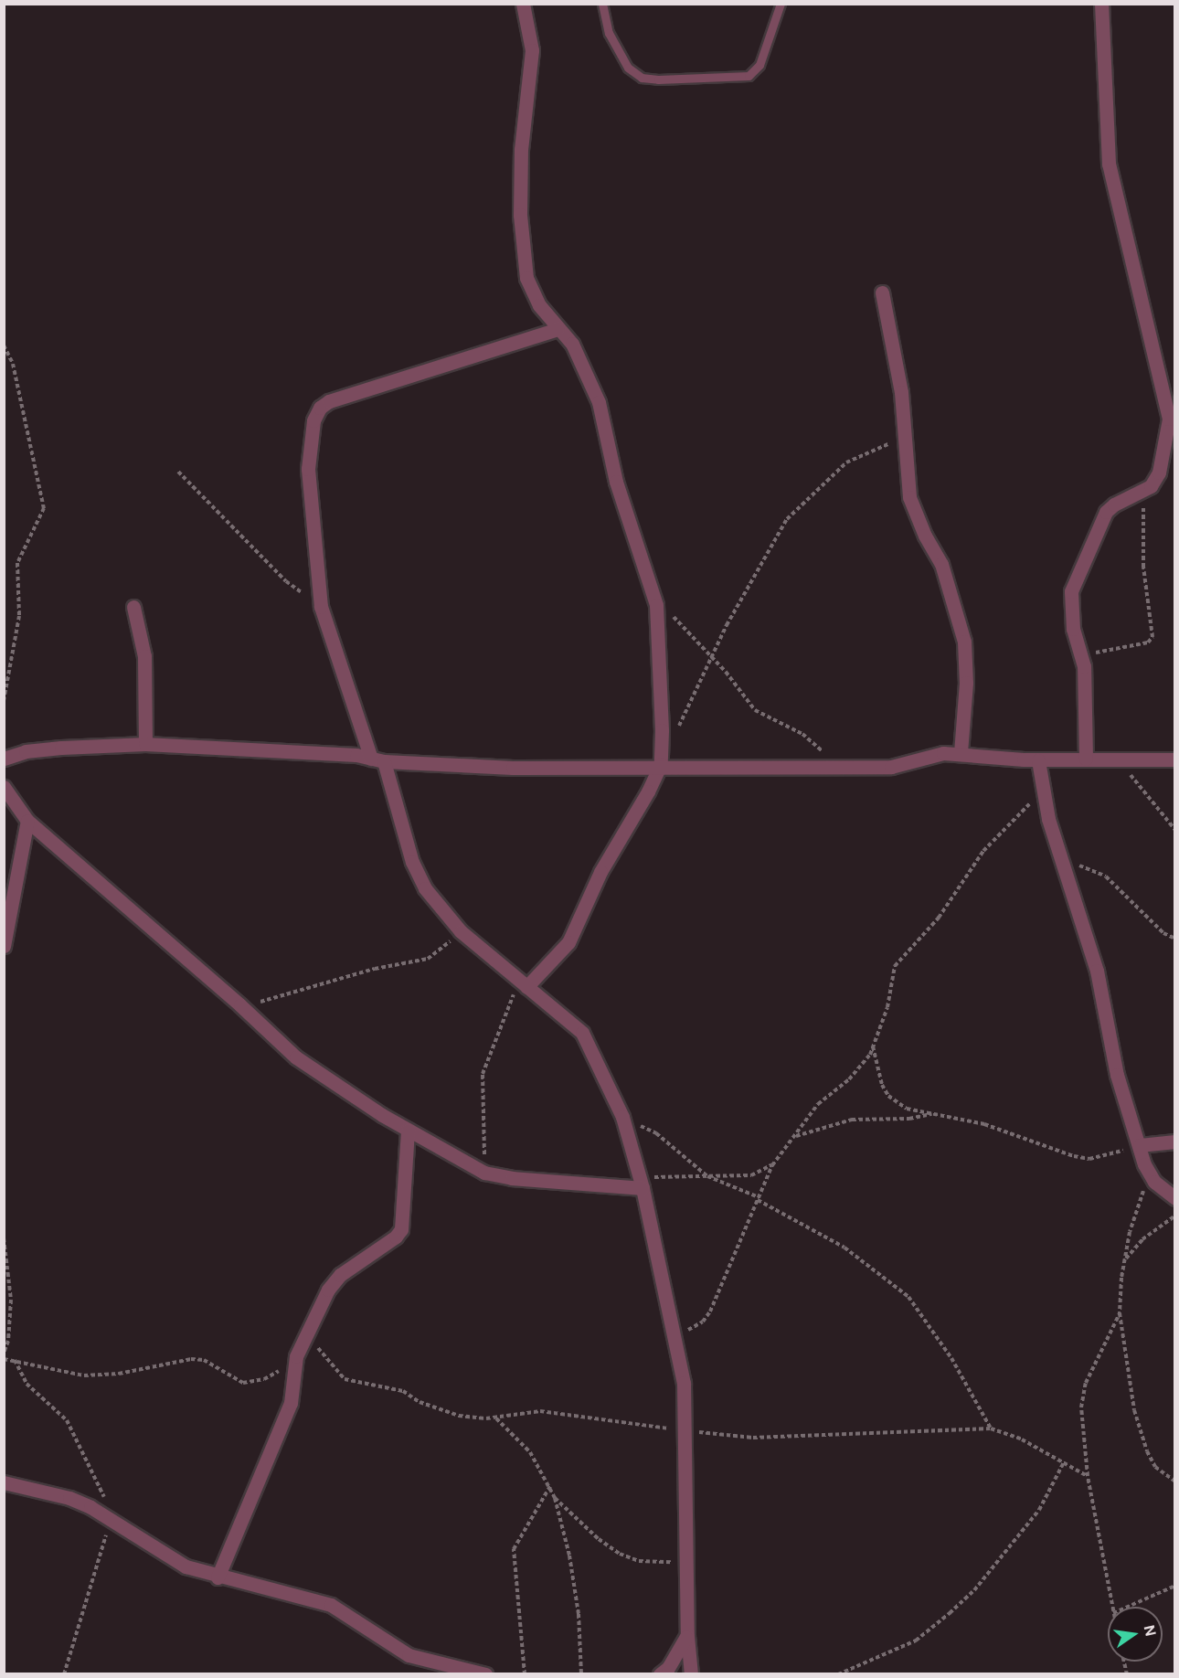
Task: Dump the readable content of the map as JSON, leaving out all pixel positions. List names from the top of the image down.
{
  "north": "right"
}
